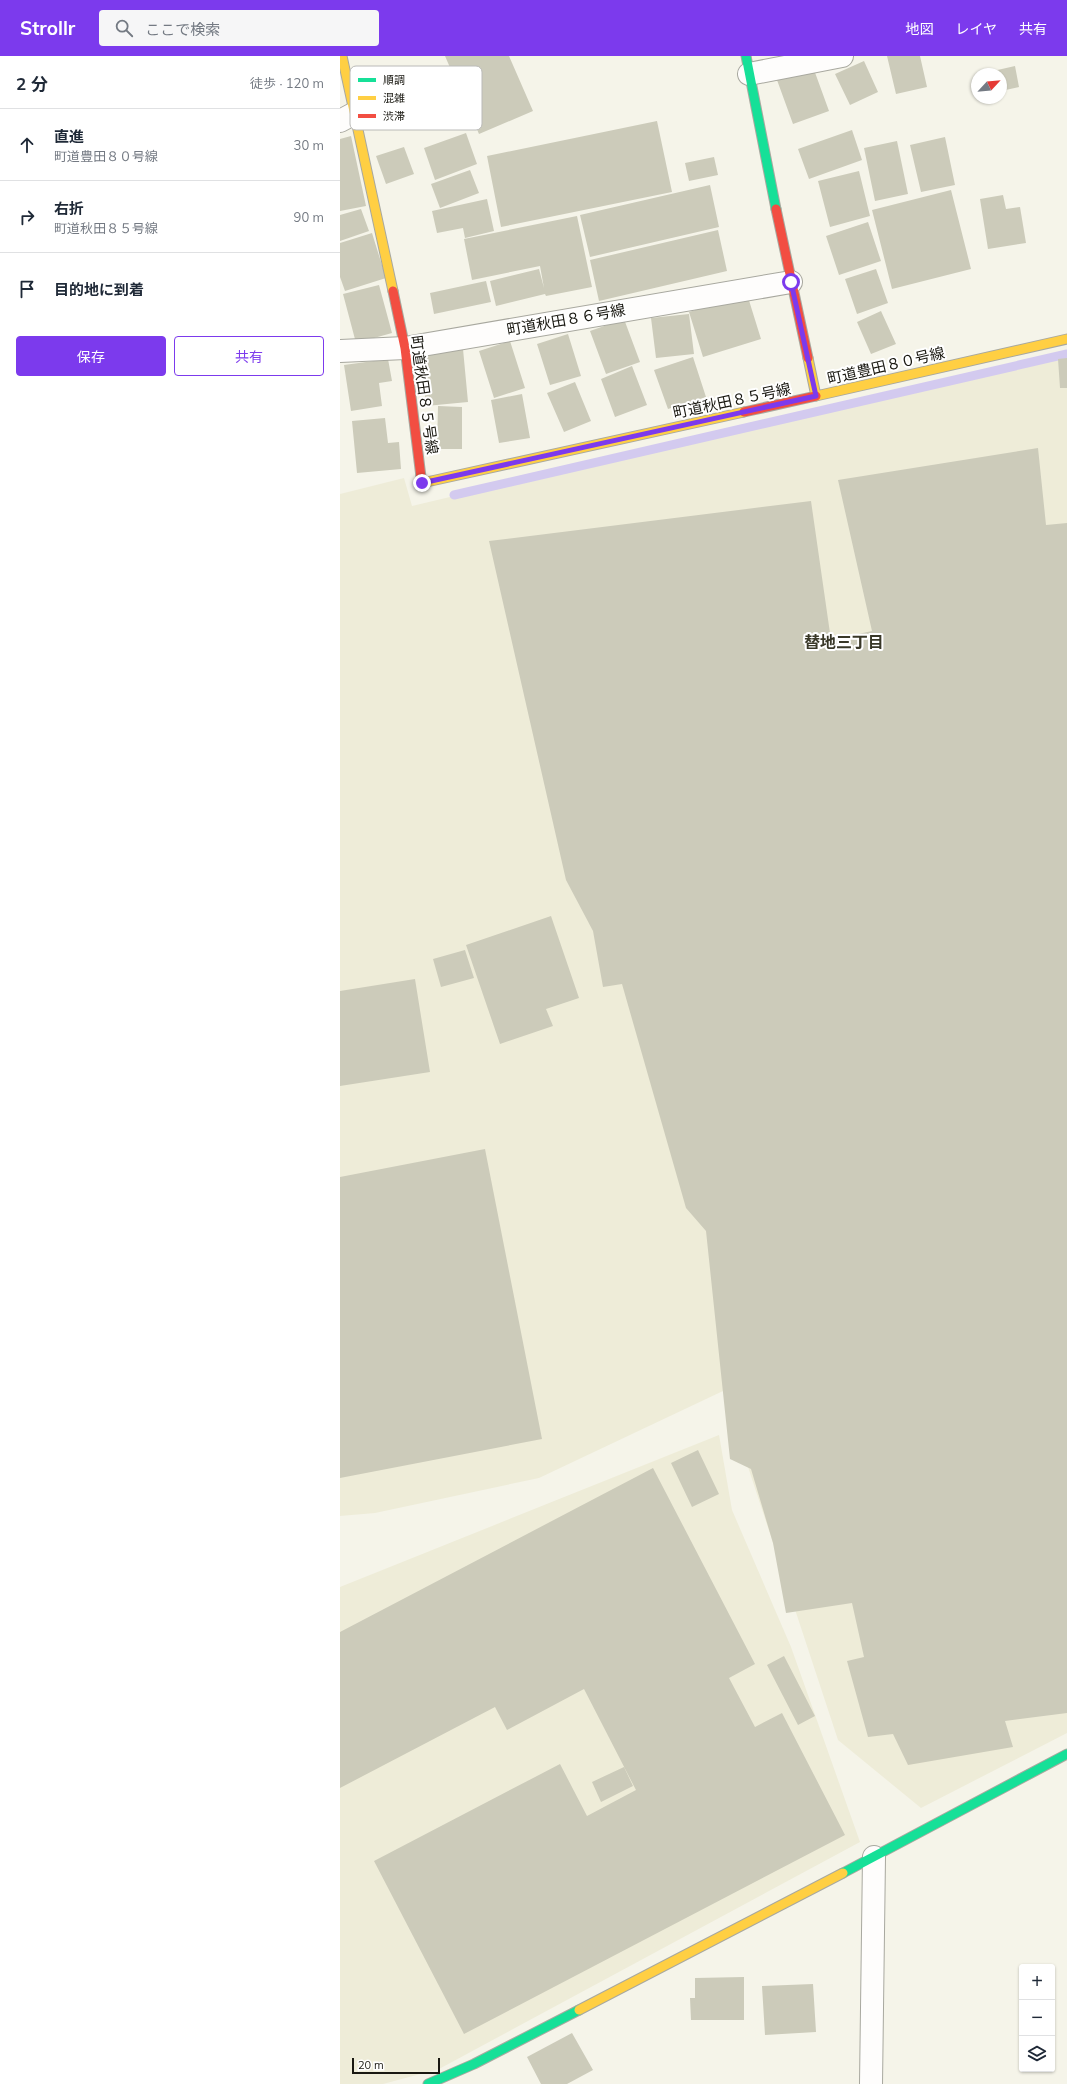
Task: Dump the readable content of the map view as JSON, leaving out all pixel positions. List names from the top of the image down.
{
  "streets": {
    "street": ["町道秋田８６号線", "町道豊田８０号線", "町道秋田８５号線"]
  },
  "crossings": [
    ["町道秋田８６号線", "町道豊田８０号線"],
    ["町道秋田８６号線", "町道秋田８５号線"],
    ["町道豊田８０号線", "町道秋田８５号線"]
  ],
  "districts": ["替地三丁目"],
  "legend": ["順調", "混雑", "渋滞"],
  "scale_bar": "20 m",
  "north": "top right",
  "page": {
    "header": "Strollr",
    "search": "ここで検索",
    "nav": ["地図", "レイヤ", "共有"],
    "heading": ["2 分", "徒歩 · 120 m"],
    "list": [
      ["直進", "町道豊田８０号線", "30 m"],
      ["右折", "町道秋田８５号線", "90 m"],
      "目的地に到着"
    ],
    "buttons": ["保存", "共有"],
    "map_buttons": ["+", "−"],
    "scale": "20 m"
  }
}
